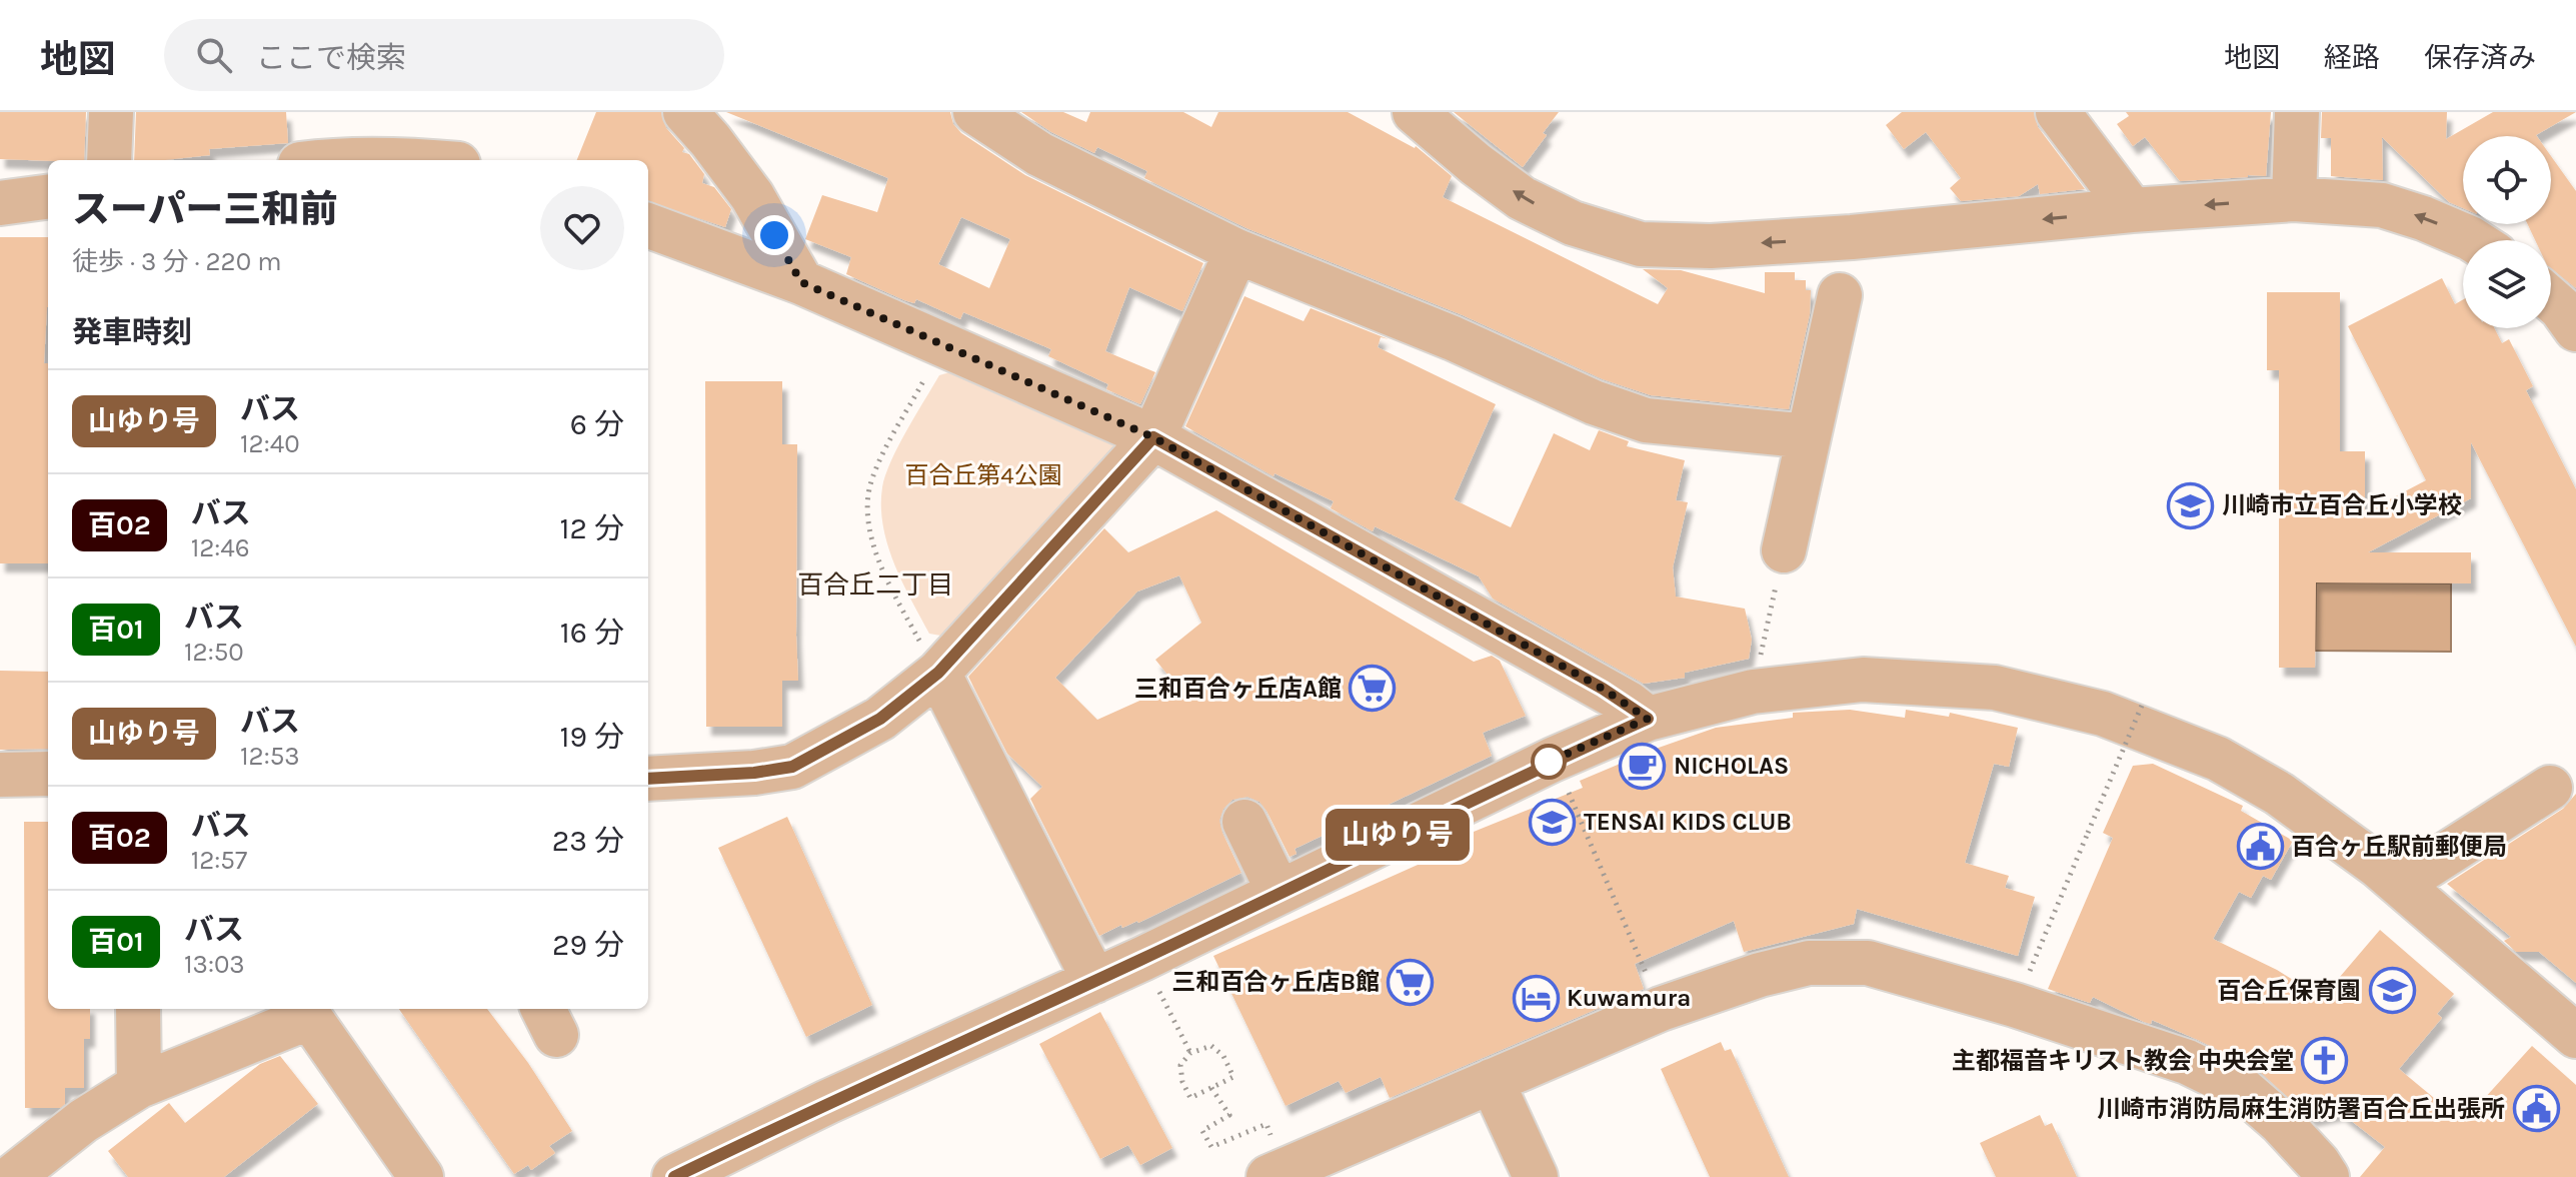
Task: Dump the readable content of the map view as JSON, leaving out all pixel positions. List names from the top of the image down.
{
  "districts": ["百合丘二丁目"],
  "parks": ["百合丘第4公園"],
  "places": {
    "school or university": ["川崎市立百合丘小学校", "TENSAI KIDS CLUB", "百合丘保育園"],
    "supermarket": ["三和百合ヶ丘店A館", "三和百合ヶ丘店B館"],
    "cafe": ["NICHOLAS"],
    "public building": ["百合ヶ丘駅前郵便局", "川崎市消防局麻生消防署百合丘出張所"],
    "hotel": ["Kuwamura"],
    "church": ["主都福音キリスト教会 中央会堂"]
  },
  "lines": ["bus line 山ゆり号"],
  "page": {
    "header": "地図",
    "search": "ここで検索",
    "nav": ["地図", "経路", "保存済み"],
    "on_map": "山ゆり号",
    "heading": [
      ["スーパー三和前", "徒歩 · 3 分 · 220 m"],
      "発車時刻"
    ],
    "list": [
      {
        "mark": "山ゆり号",
        "name": "バス",
        "note": "12:40",
        "value": "6 分"
      },
      {
        "mark": "百02",
        "name": "バス",
        "note": "12:46",
        "value": "12 分"
      },
      {
        "mark": "百01",
        "name": "バス",
        "note": "12:50",
        "value": "16 分"
      },
      {
        "mark": "山ゆり号",
        "name": "バス",
        "note": "12:53",
        "value": "19 分"
      },
      {
        "mark": "百02",
        "name": "バス",
        "note": "12:57",
        "value": "23 分"
      },
      {
        "mark": "百01",
        "name": "バス",
        "note": "13:03",
        "value": "29 分"
      }
    ]
  }
}
